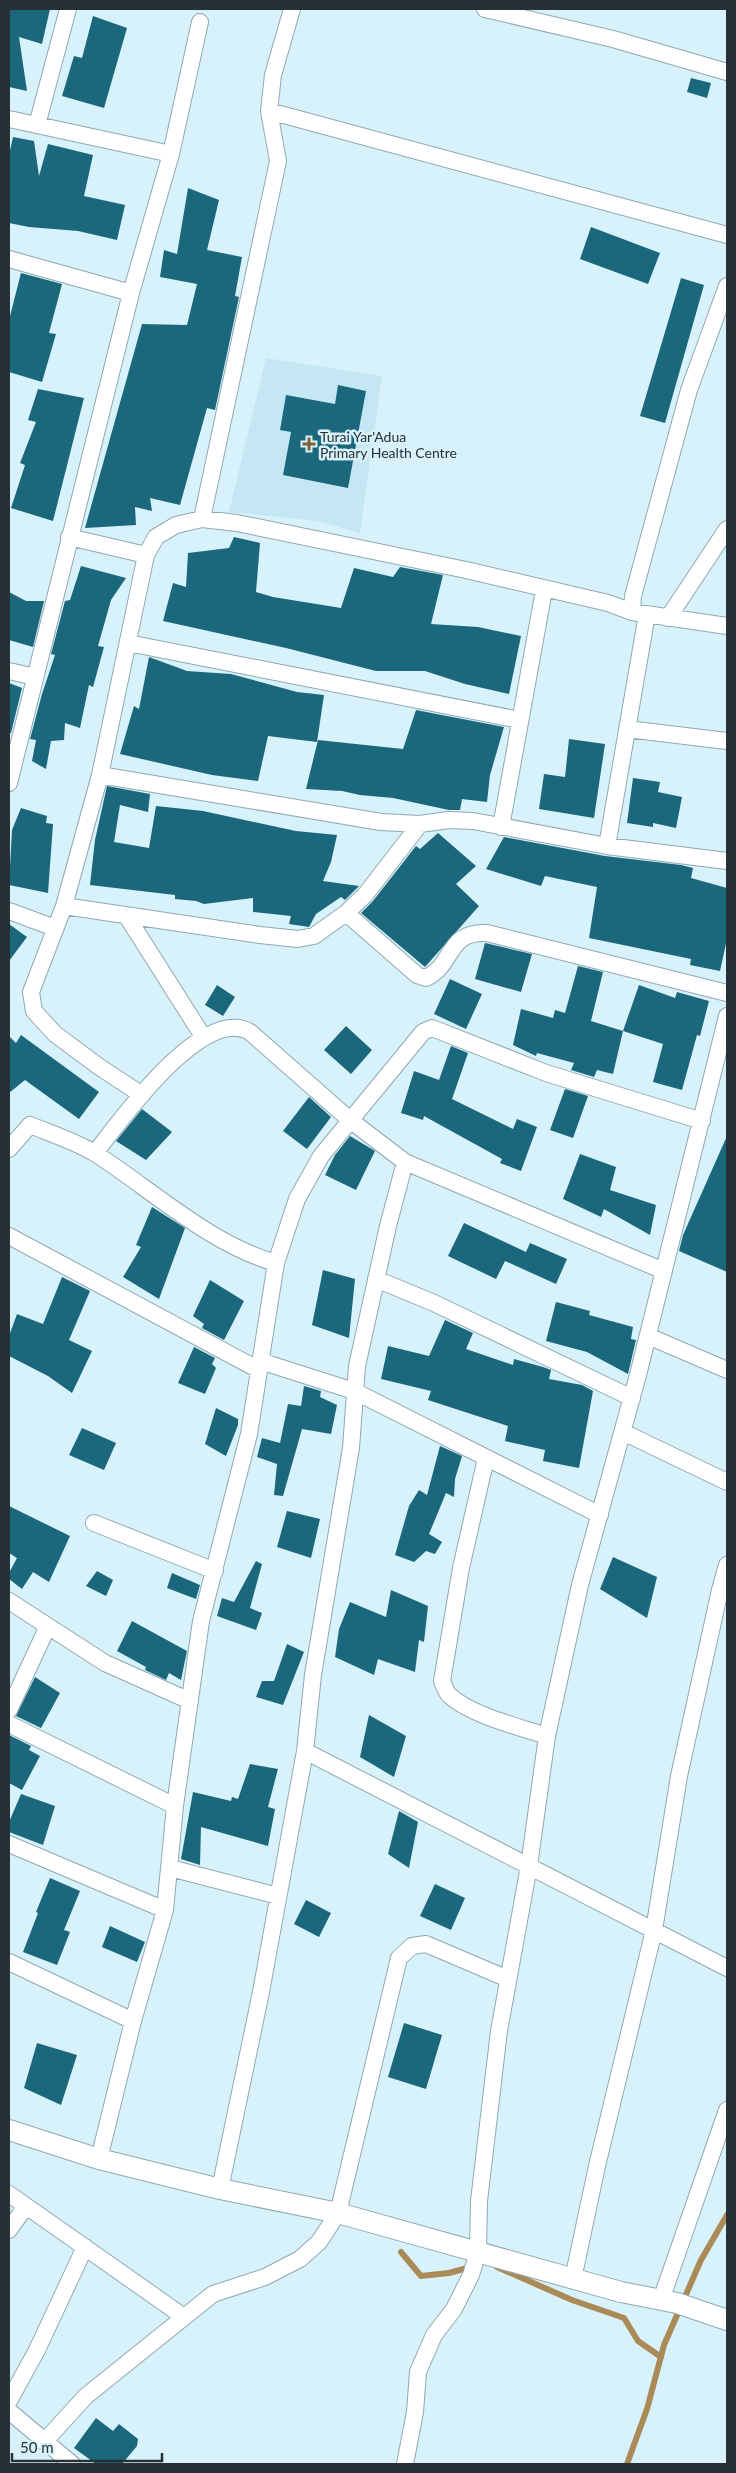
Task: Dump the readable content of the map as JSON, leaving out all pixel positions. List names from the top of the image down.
{
  "places": {
    "health": ["Turai Yar'Adua Primary Health Centre"]
  },
  "scale_bar": "50 m"
}
